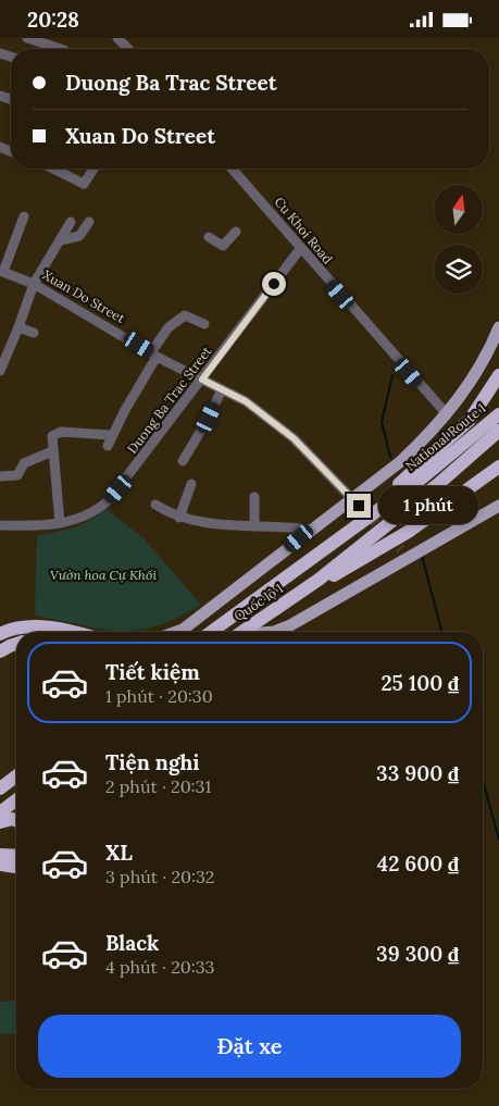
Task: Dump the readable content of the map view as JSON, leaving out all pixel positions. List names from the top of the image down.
{
  "streets": {
    "highway": ["National Route 1", "Quốc lộ 1"],
    "street": ["Cu Khoi Road", "Xuan Do Street", "Duong Ba Trac Street"]
  },
  "crossings": [
    ["Cu Khoi Road", "Duong Ba Trac Street"],
    ["Xuan Do Street", "Duong Ba Trac Street"]
  ],
  "parks": ["Vườn hoa Cự Khối"],
  "north": "top",
  "page": {
    "status": "20:28",
    "banner": ["Duong Ba Trac Street", "Xuan Do Street"],
    "bubble": "1 phút",
    "list": [
      {
        "name": "Tiết kiệm",
        "note": "1 phút · 20:30",
        "value": "25 100 ₫"
      },
      {
        "name": "Tiện nghi",
        "note": "2 phút · 20:31",
        "value": "33 900 ₫"
      },
      {
        "name": "XL",
        "note": "3 phút · 20:32",
        "value": "42 600 ₫"
      },
      {
        "name": "Black",
        "note": "4 phút · 20:33",
        "value": "39 300 ₫"
      }
    ],
    "buttons": "Đặt xe"
  }
}
